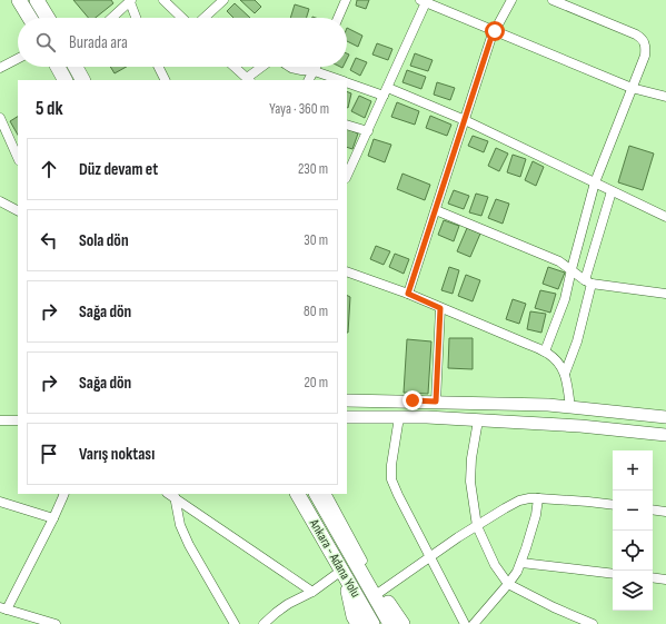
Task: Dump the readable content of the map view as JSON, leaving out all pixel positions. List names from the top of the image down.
{
  "streets": {
    "highway": ["Ankara - Adana Yolu"]
  },
  "page": {
    "search": "Burada ara",
    "heading": ["5 dk", "Yaya · 360 m"],
    "list": [
      ["Düz devam et", "230 m"],
      ["Sola dön", "30 m"],
      ["Sağa dön", "80 m"],
      ["Sağa dön", "20 m"],
      "Varış noktası"
    ],
    "map_buttons": ["+", "−"]
  }
}
